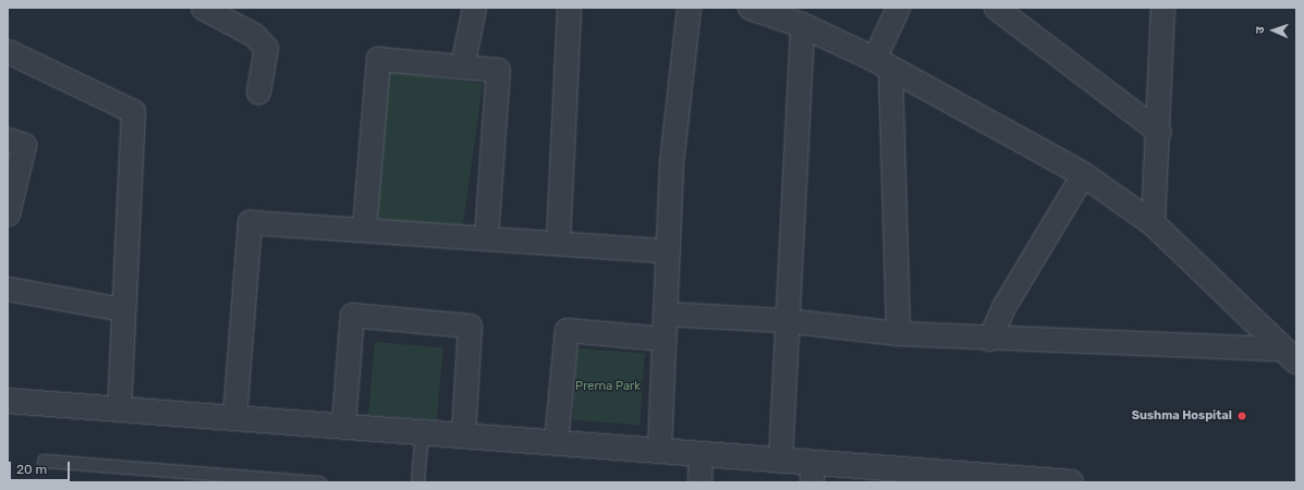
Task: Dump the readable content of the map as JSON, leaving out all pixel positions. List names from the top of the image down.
{
  "parks": ["Prerna Park"],
  "places": ["Sushma Hospital"],
  "scale_bar": "20 m",
  "north": "left"
}
